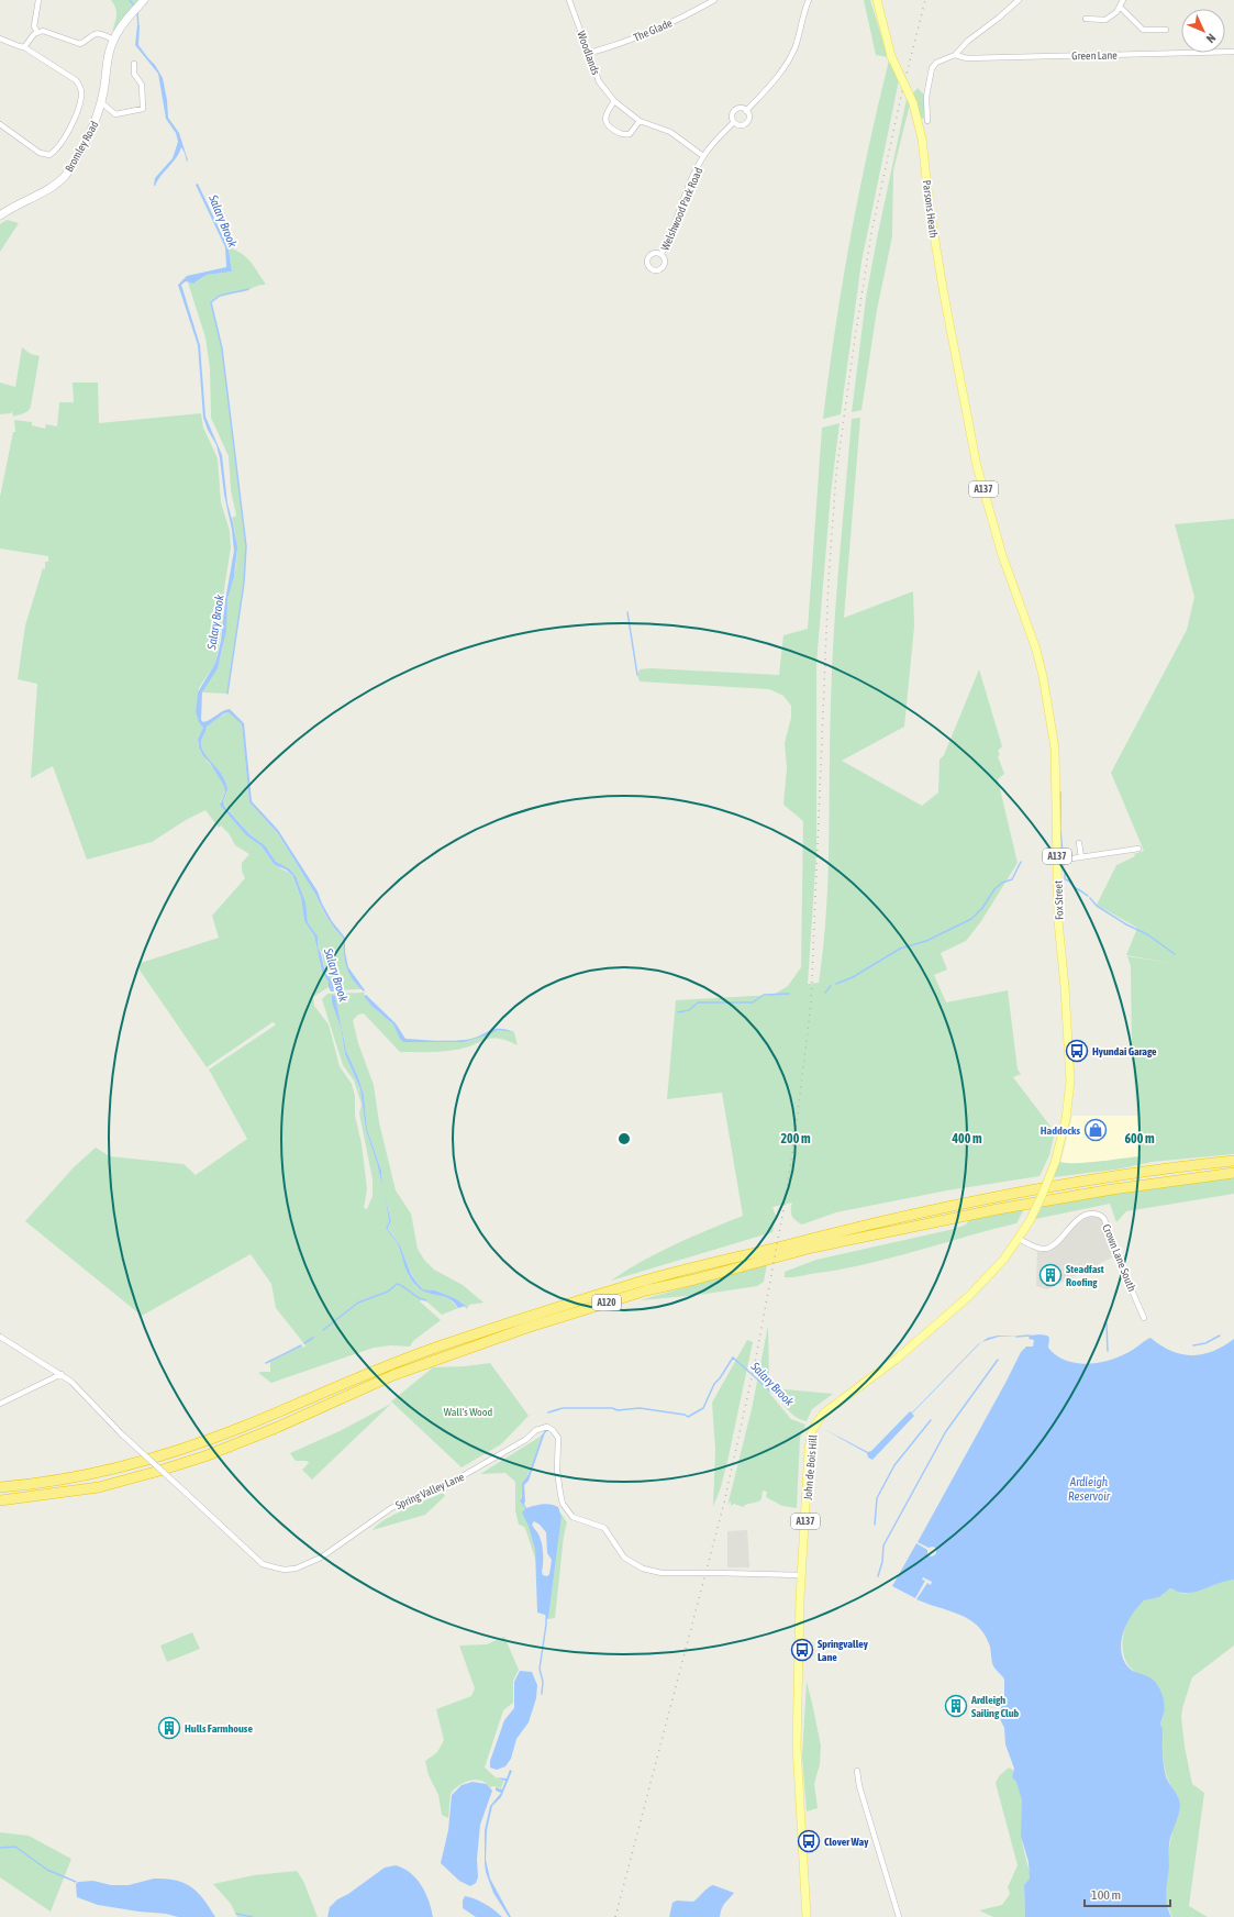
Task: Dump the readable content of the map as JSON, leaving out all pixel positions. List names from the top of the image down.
{
  "streets": {
    "highway": ["A120"],
    "main road": [
      "Parsons Heath",
      "A137",
      "Fox Street",
      "John de Bois Hill"
    ],
    "street": [
      "The Glade",
      "Woodlands",
      "Green Lane",
      "Bromley Road",
      "Welshwood Park Road",
      "Crown Lane South",
      "Spring Valley Lane"
    ]
  },
  "crossings": [
    ["The Glade", "Woodlands"],
    ["Woodlands", "Welshwood Park Road"],
    ["Parsons Heath", "Fox Street"],
    ["Fox Street", "John de Bois Hill"],
    ["Crown Lane South", "John de Bois Hill"],
    ["John de Bois Hill", "Spring Valley Lane"]
  ],
  "water": ["Salary Brook", "Ardleigh Reservoir"],
  "parks": ["Wall's Wood"],
  "places": {
    "bus stop": ["Hyundai Garage", "Springvalley Lane", "Clover Way"],
    "shop": ["Haddocks"],
    "building": ["Steadfast Roofing", "Ardleigh Sailing Club", "Hulls Farmhouse"]
  },
  "scale_bar": "100 m",
  "north": "bottom right",
  "rings": ["200 m", "400 m", "600 m"]
}
